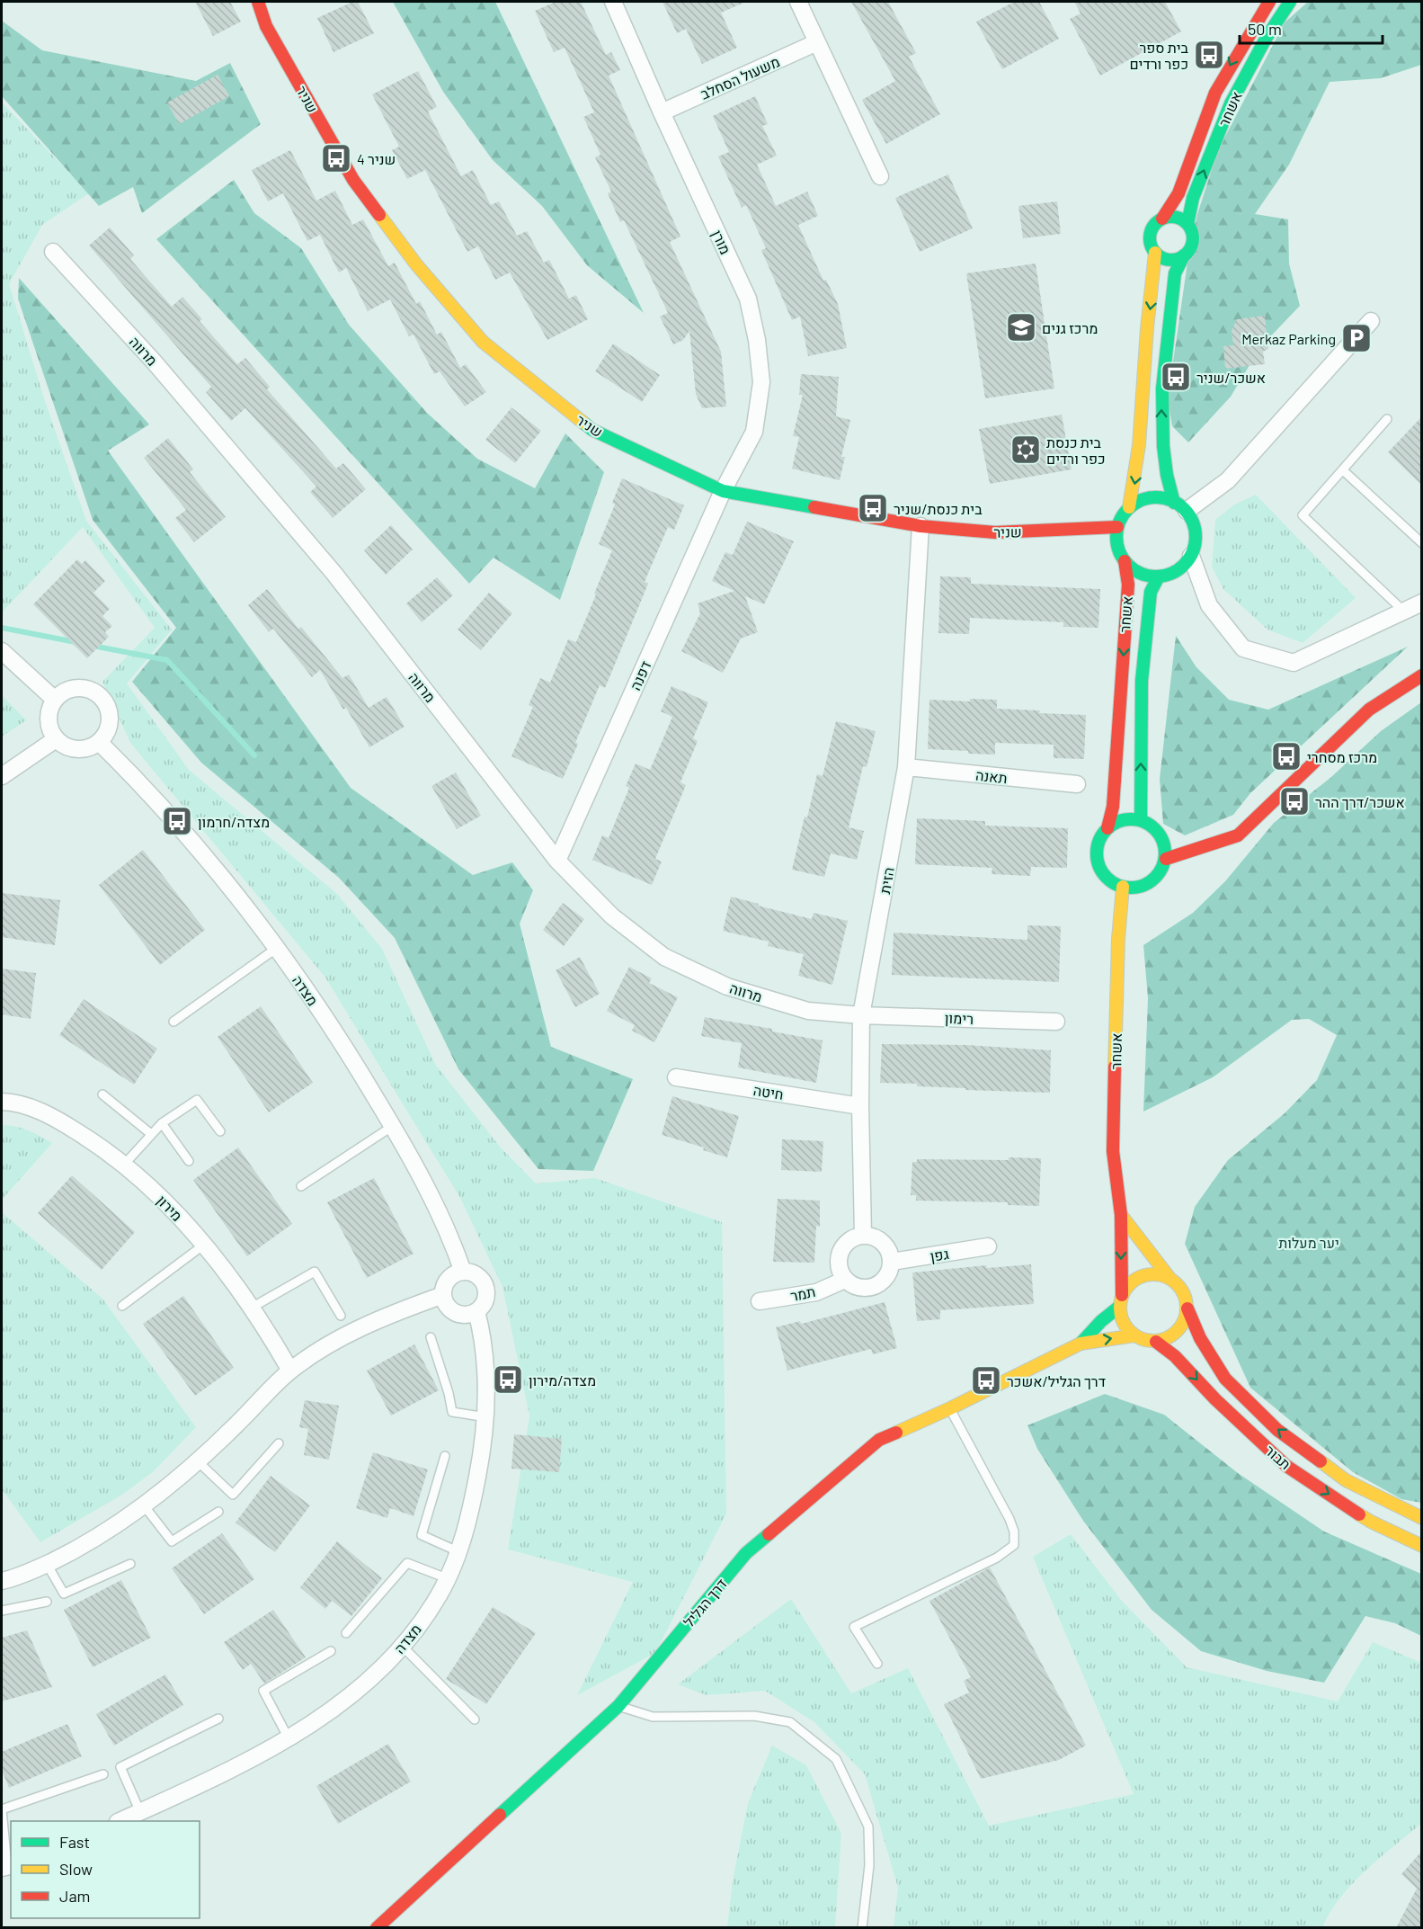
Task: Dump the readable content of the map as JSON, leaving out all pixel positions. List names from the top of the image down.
{
  "streets": {
    "street": [
      "משעול הסחלב",
      "שניר",
      "אשחר",
      "מורן",
      "מרווה",
      "דפנה",
      "תאנה",
      "הזית",
      "מצדה",
      "רימון",
      "חיטה",
      "מירון",
      "גפן",
      "תמר",
      "תבור",
      "דרך הגליל"
    ]
  },
  "crossings": [
    ["משעול הסחלב", "מורן"],
    ["שניר", "אשחר"],
    ["שניר", "מורן"],
    ["שניר", "דפנה"],
    ["שניר", "הזית"],
    ["אשחר", "תבור"],
    ["אשחר", "דרך הגליל"],
    ["מורן", "דפנה"],
    ["מרווה", "דפנה"],
    ["מרווה", "הזית"],
    ["מרווה", "רימון"],
    ["תאנה", "הזית"],
    ["הזית", "רימון"],
    ["הזית", "חיטה"],
    ["הזית", "גפן"],
    ["הזית", "תמר"],
    ["גפן", "תמר"],
    ["תבור", "דרך הגליל"]
  ],
  "parks": ["יער מעלות"],
  "places": {
    "bus stop": [
      "בית ספר כפר ורדים",
      "שניר 4",
      "אשכר/שניר",
      "בית כנסת/שניר",
      "מרכז מסחרי",
      "אשכר/דרך ההר",
      "מצדה/חרמון",
      "מצדה/מירון",
      "דרך הגליל/אשכר"
    ],
    "school or university": ["מרכז גנים"],
    "parking": ["Merkaz Parking"],
    "synagogue": ["בית כנסת כפר ורדים"]
  },
  "legend": ["Fast", "Slow", "Jam"],
  "scale_bar": "50 m"
}
